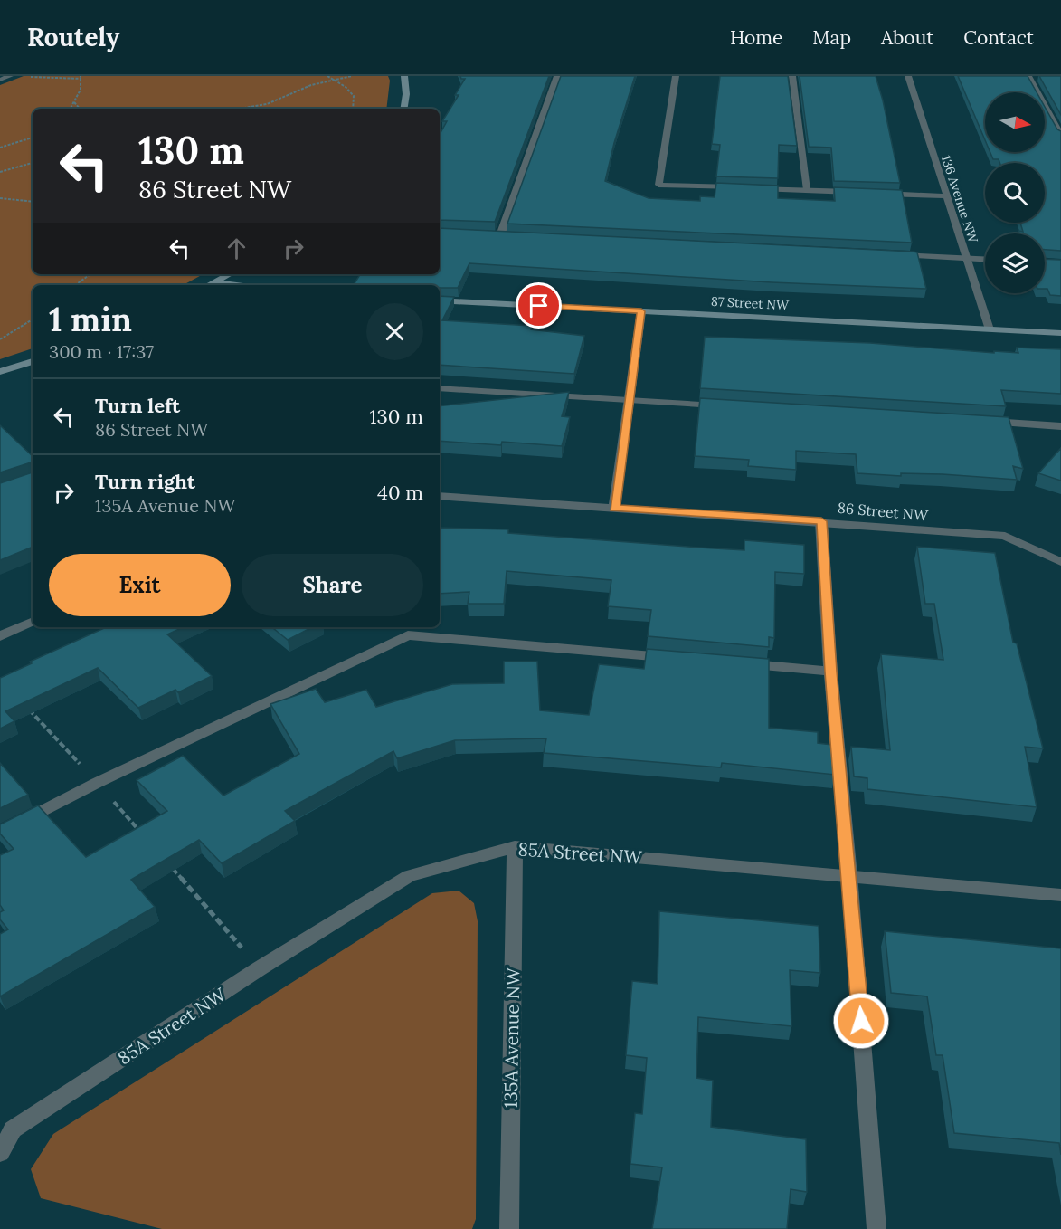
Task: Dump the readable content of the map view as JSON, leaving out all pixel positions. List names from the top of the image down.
{
  "streets": {
    "street": [
      "136 Avenue NW",
      "87 Street NW",
      "86 Street NW",
      "85A Street NW",
      "135A Avenue NW"
    ]
  },
  "crossings": [
    ["136 Avenue NW", "87 Street NW"],
    ["85A Street NW", "135A Avenue NW"]
  ],
  "north": "right",
  "page": {
    "header": "Routely",
    "nav": [
      "Home",
      "Map",
      "About",
      "Contact"
    ],
    "turn": ["130 m", "86 Street NW"],
    "heading": ["1 min", "300 m · 17:37"],
    "list": [
      {
        "name": "Turn left",
        "note": "86 Street NW",
        "value": "130 m"
      },
      {
        "name": "Turn right",
        "note": "135A Avenue NW",
        "value": "40 m"
      }
    ],
    "buttons": ["Exit", "Share"]
  }
}
